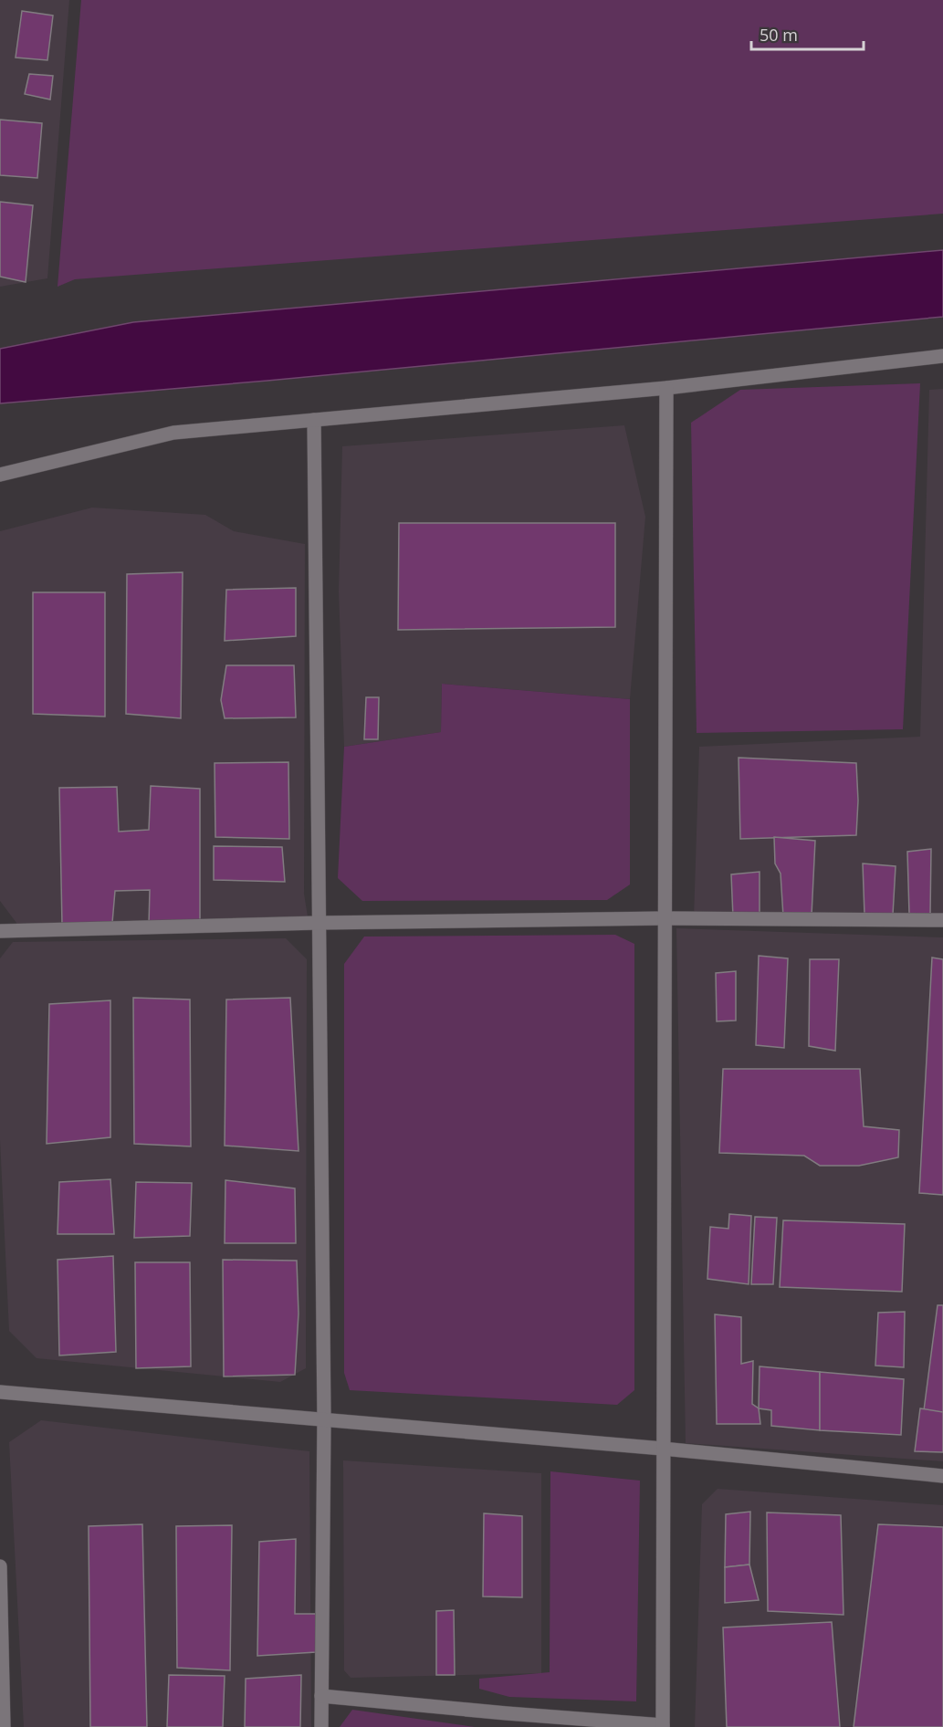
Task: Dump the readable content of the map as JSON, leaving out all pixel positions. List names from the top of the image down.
{
  "scale_bar": "50 m"
}
